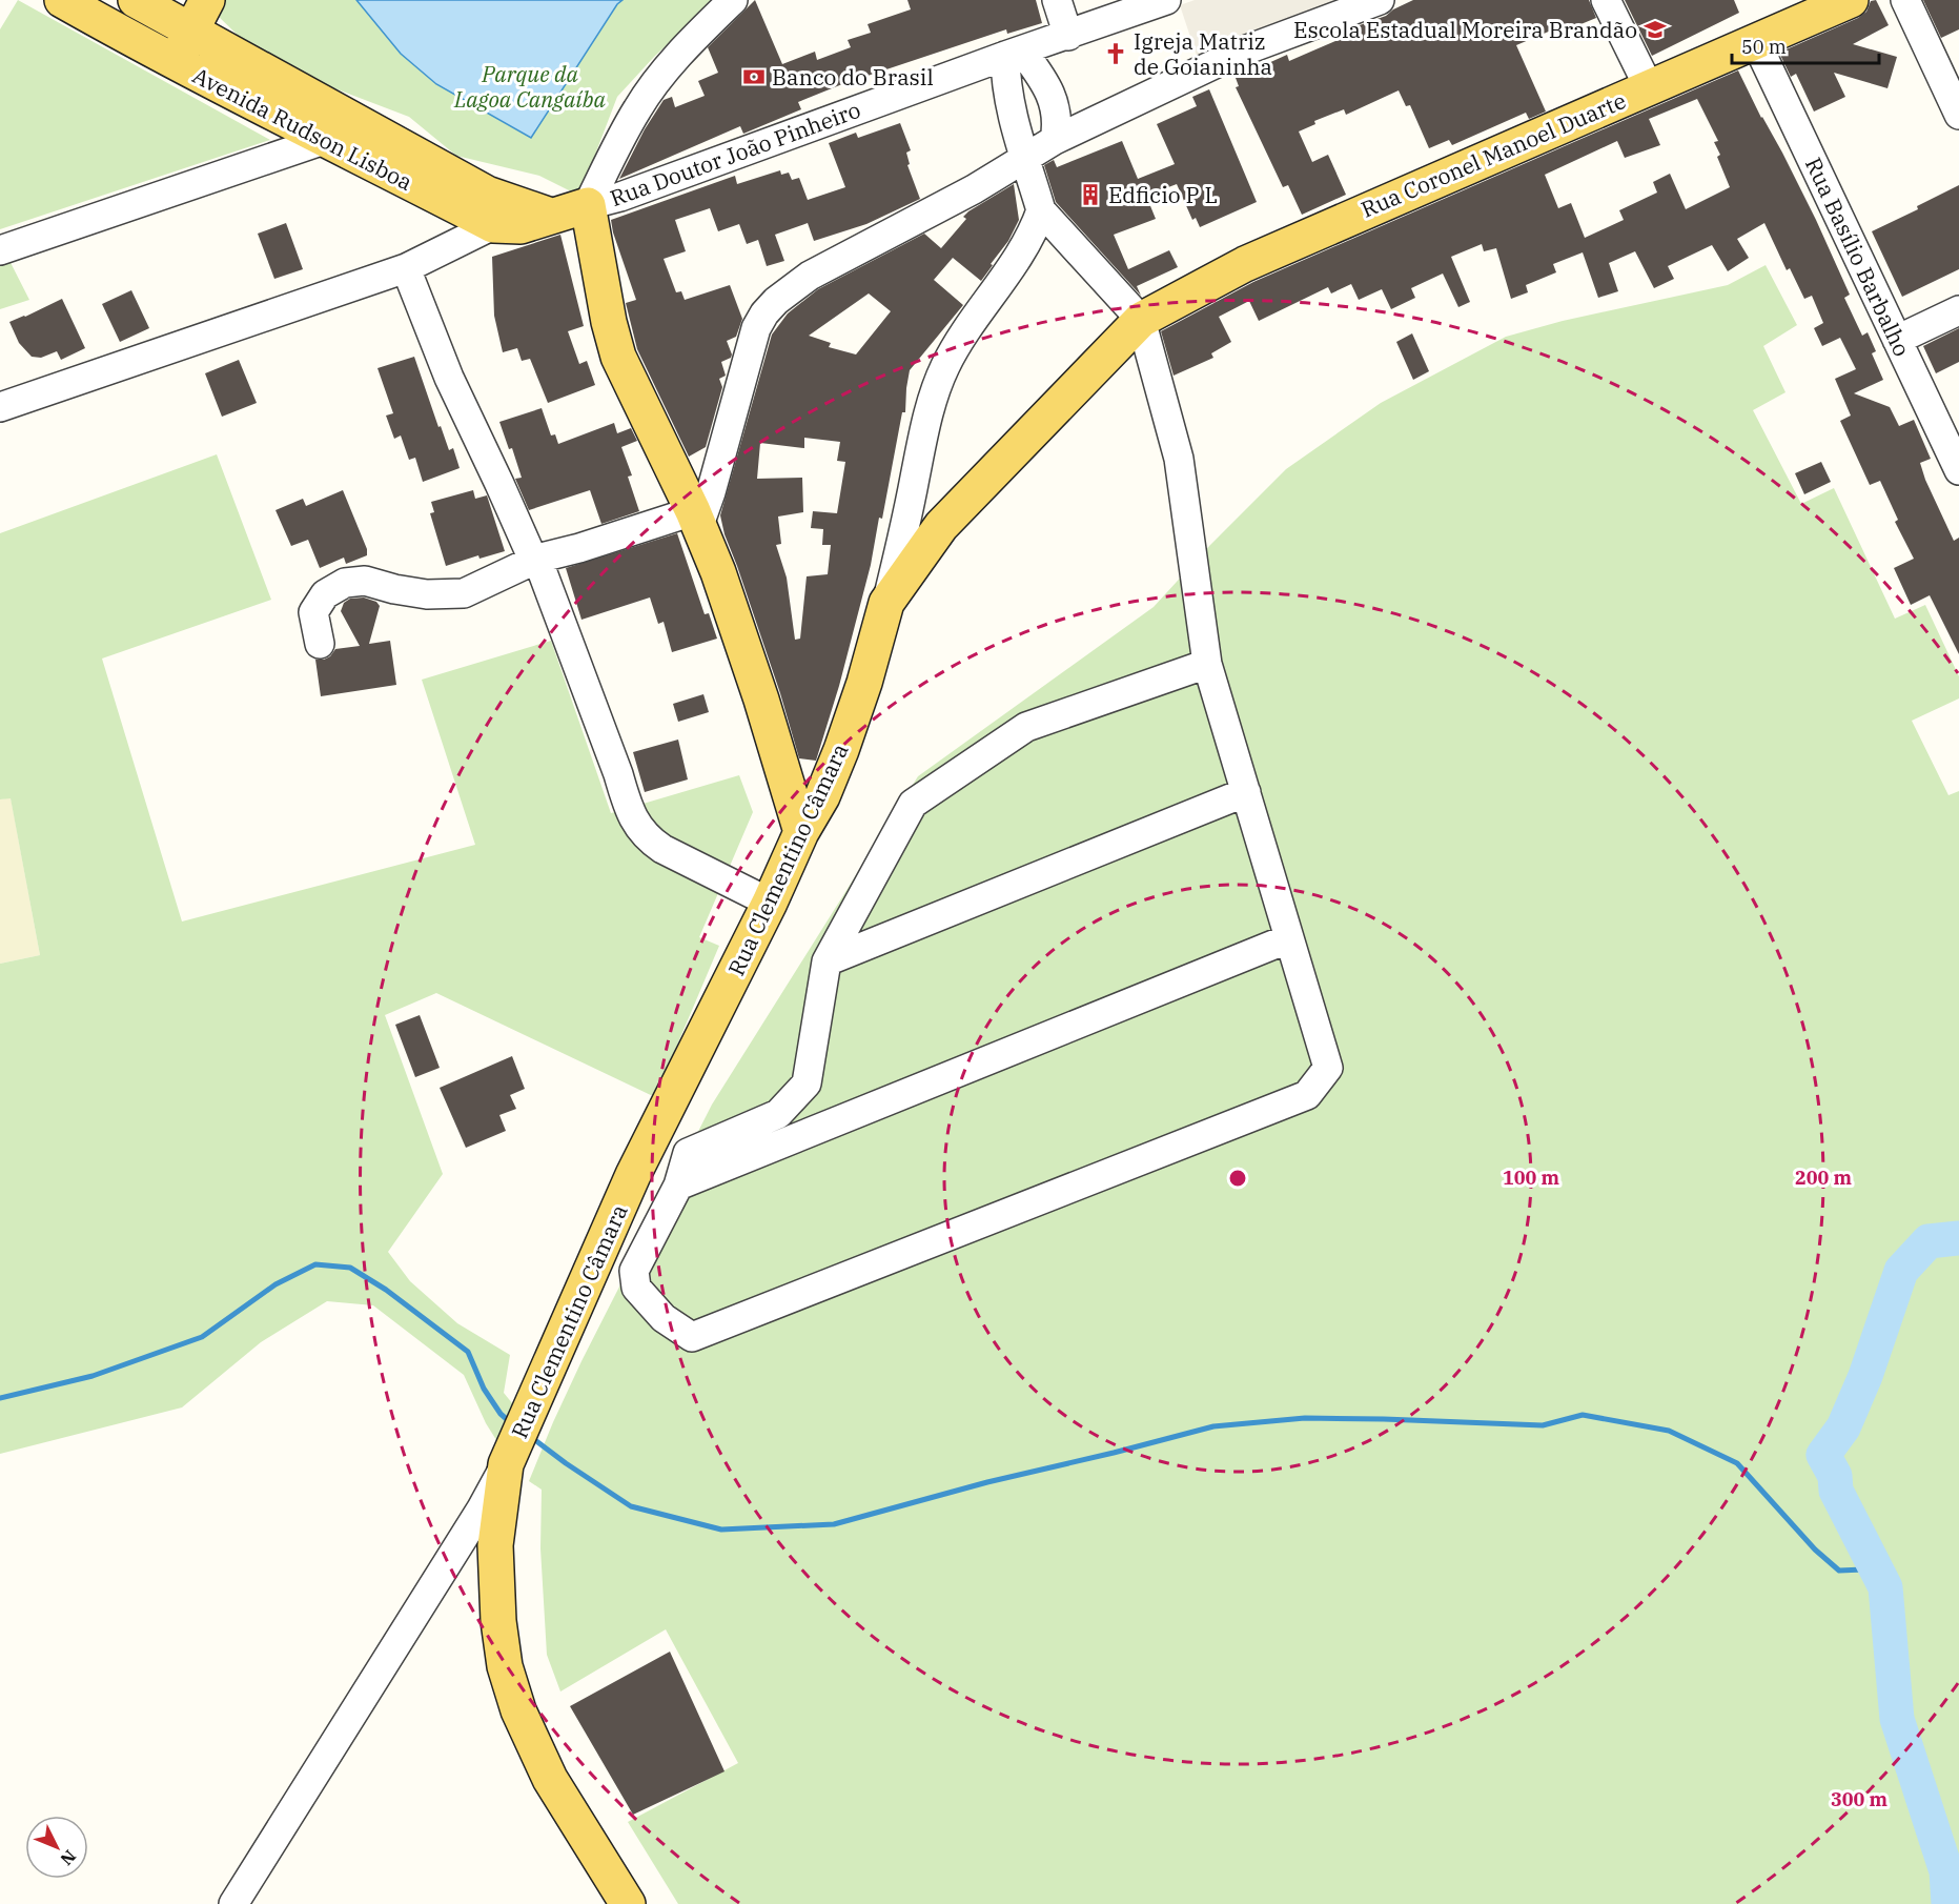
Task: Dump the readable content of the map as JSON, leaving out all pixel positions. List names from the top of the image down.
{
  "streets": {
    "main road": ["Avenida Rudson Lisboa", "Rua Coronel Manoel Duarte", "Rua Clementino Câmara"],
    "street": ["Rua Doutor João Pinheiro", "Rua Basílio Barbalho"]
  },
  "crossings": [
    ["Avenida Rudson Lisboa", "Rua Doutor João Pinheiro"],
    ["Rua Coronel Manoel Duarte", "Rua Basílio Barbalho"],
    ["Rua Coronel Manoel Duarte", "Rua Clementino Câmara"]
  ],
  "parks": ["Parque da Lagoa Cangaíba"],
  "places": {
    "school or university": ["Escola Estadual Moreira Brandão"],
    "church": ["Igreja Matriz de Goianinha"],
    "bank": ["Banco do Brasil"],
    "building": ["Edficio P L"]
  },
  "scale_bar": "50 m",
  "north": "bottom right",
  "rings": ["100 m", "200 m", "300 m"]
}
